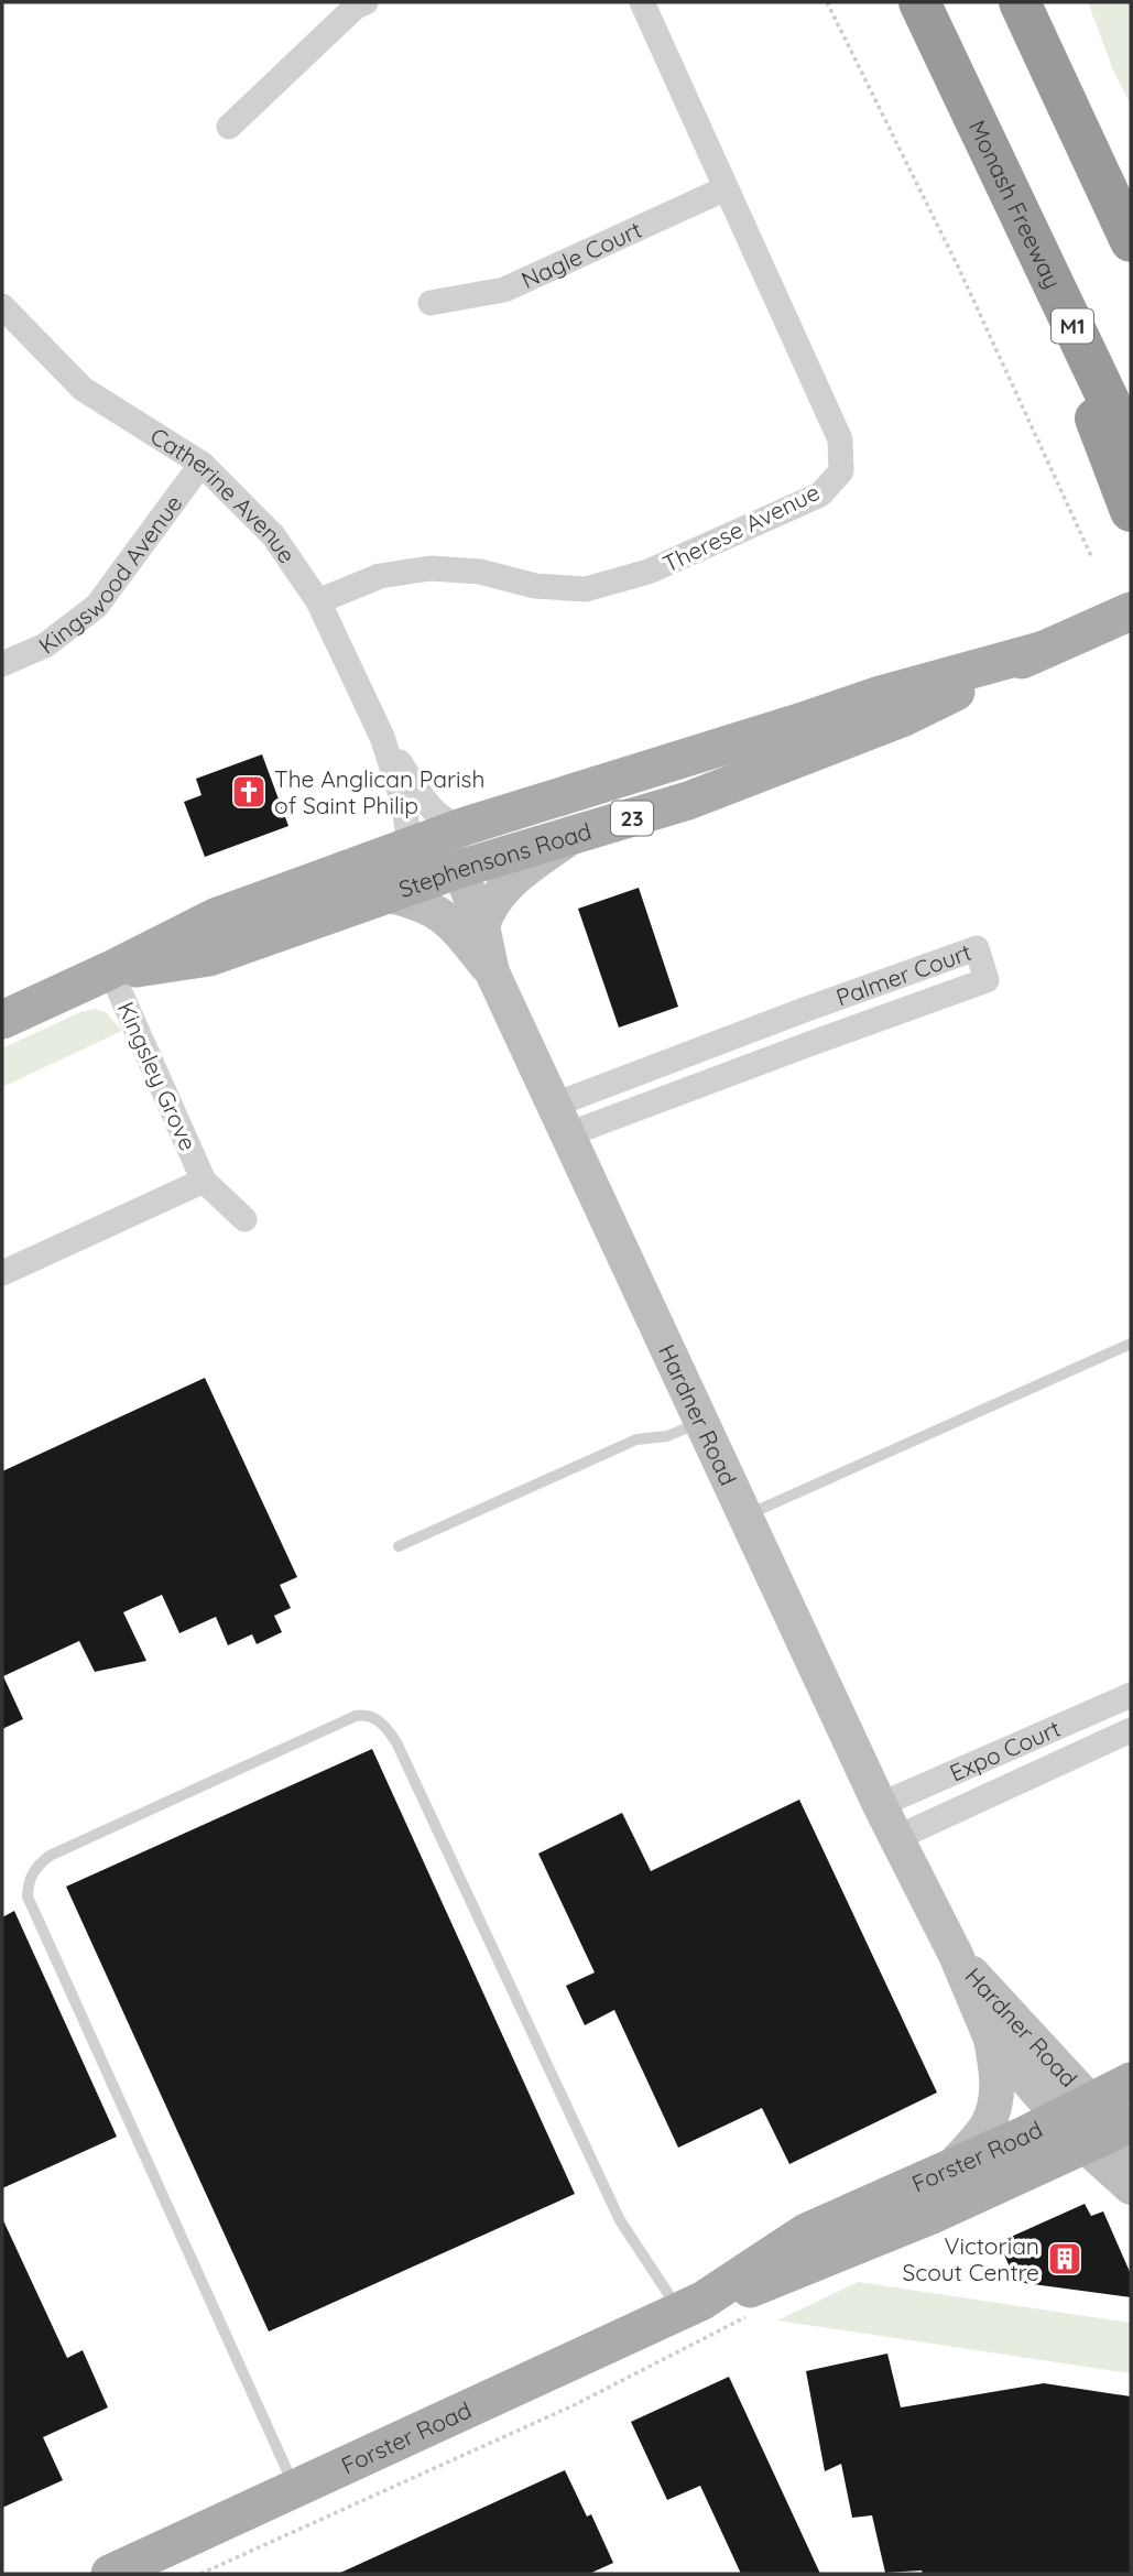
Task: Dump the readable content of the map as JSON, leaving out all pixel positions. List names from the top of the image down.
{
  "streets": {
    "highway": ["Monash Freeway", "M1"],
    "main road": ["23", "Stephensons Road", "Forster Road"],
    "street": [
      "Nagle Court",
      "Catherine Avenue",
      "Therese Avenue",
      "Kingswood Avenue",
      "Palmer Court",
      "Kingsley Grove",
      "Hardner Road",
      "Expo Court"
    ]
  },
  "crossings": [
    ["Nagle Court", "Therese Avenue"],
    ["Catherine Avenue", "Therese Avenue"],
    ["Catherine Avenue", "Kingswood Avenue"],
    ["Catherine Avenue", "Stephensons Road"],
    ["Stephensons Road", "Kingsley Grove"],
    ["Stephensons Road", "Hardner Road"],
    ["Palmer Court", "Hardner Road"],
    ["Hardner Road", "Expo Court"],
    ["Hardner Road", "Forster Road"]
  ],
  "places": {
    "church": ["The Anglican Parish of Saint Philip"],
    "building": ["Victorian Scout Centre"]
  }
}
